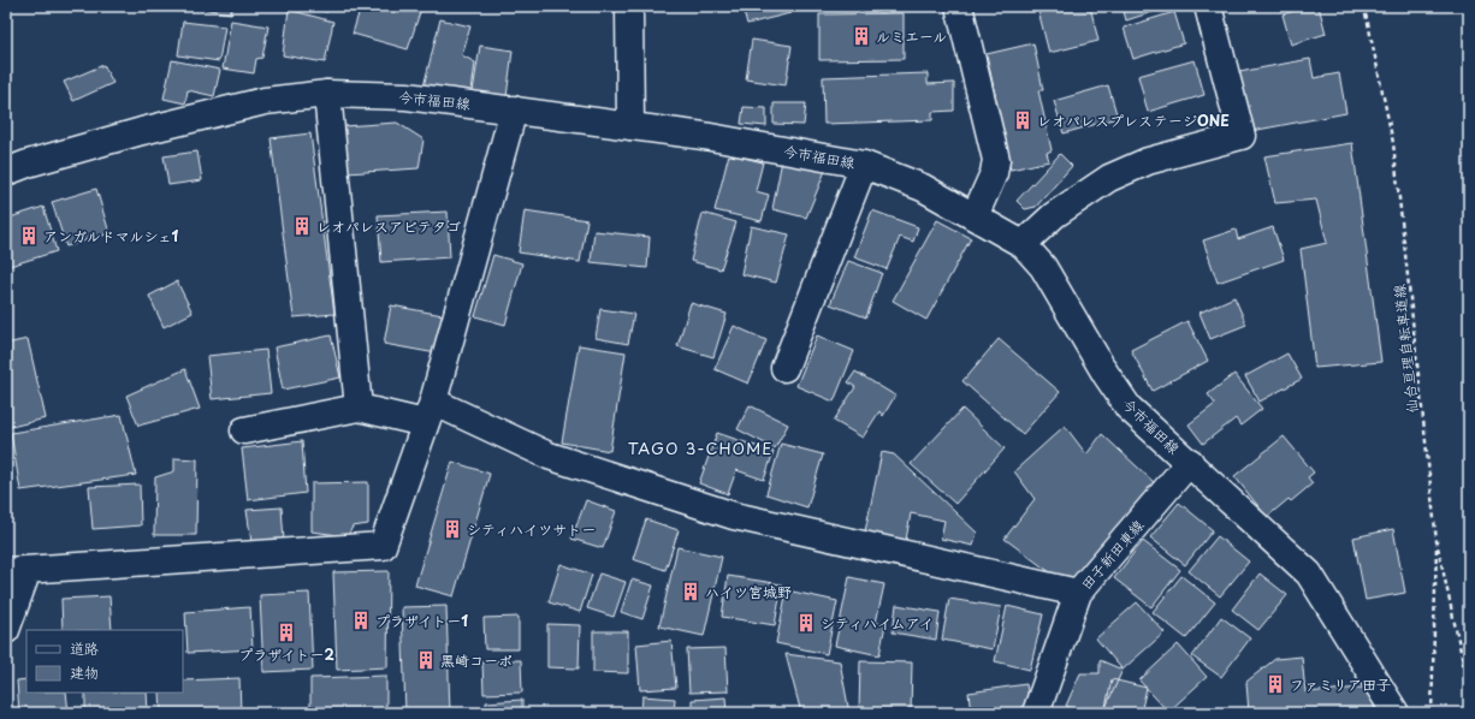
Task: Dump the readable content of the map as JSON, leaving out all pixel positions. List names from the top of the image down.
{
  "streets": {
    "street": ["今市福田線", "田子新田東線"],
    "path": ["仙台亘理自転車道線"]
  },
  "crossings": [
    ["今市福田線", "田子新田東線"]
  ],
  "districts": ["TAGO 3-CHOME"],
  "places": {
    "building": [
      "ルミエール",
      "レオパレスプレステージONE",
      "レオパレスアビテタゴ",
      "アンガルドマルシェ1",
      "シティハイツサトー",
      "ハイツ宮城野",
      "プラザイトー1",
      "シティハイムアイ",
      "プラザイトー2",
      "黒崎コーポ",
      "ファミリア田子"
    ]
  },
  "legend": ["道路", "建物"]
}
